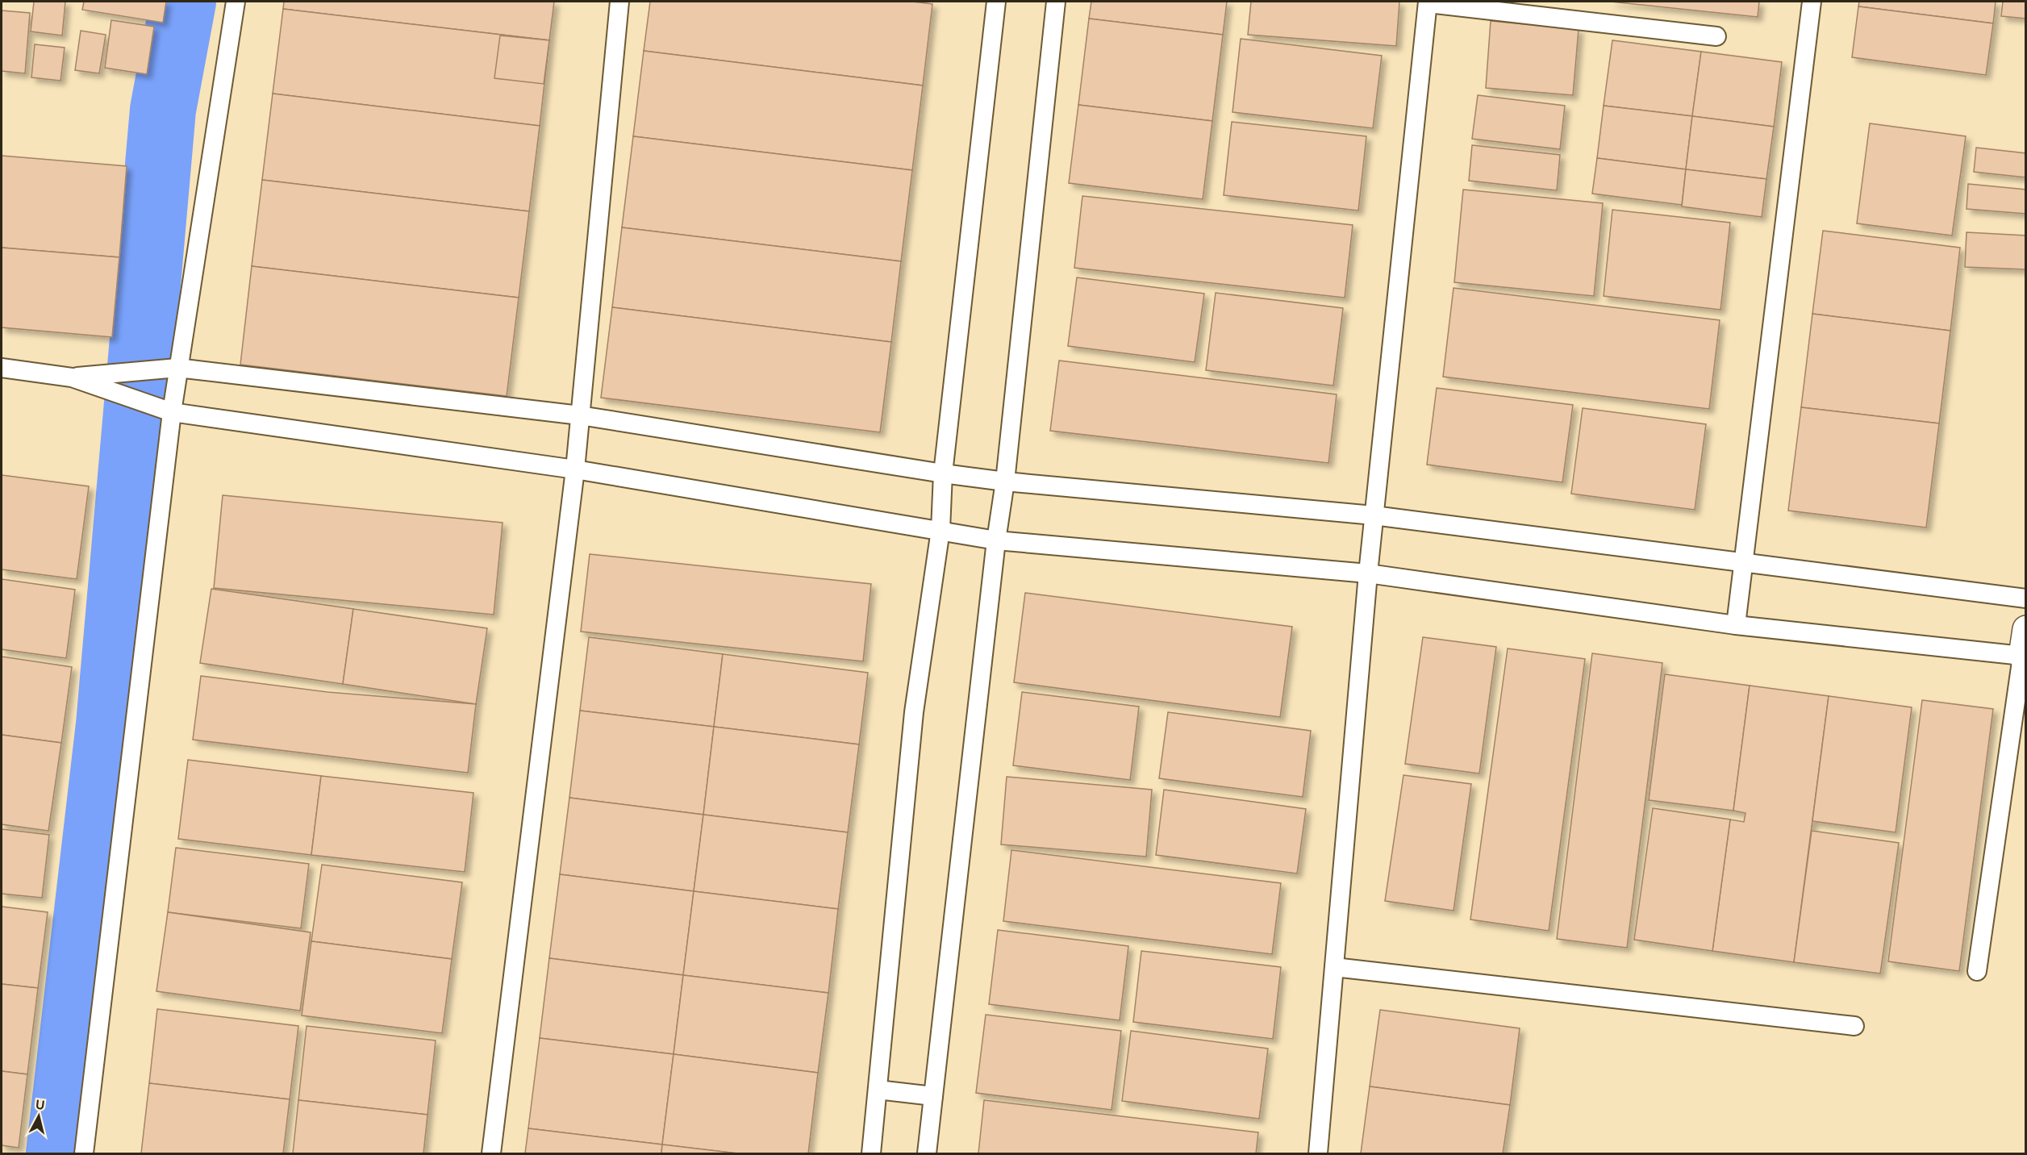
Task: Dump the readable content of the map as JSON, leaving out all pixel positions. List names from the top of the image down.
{
  "north": "top"
}
